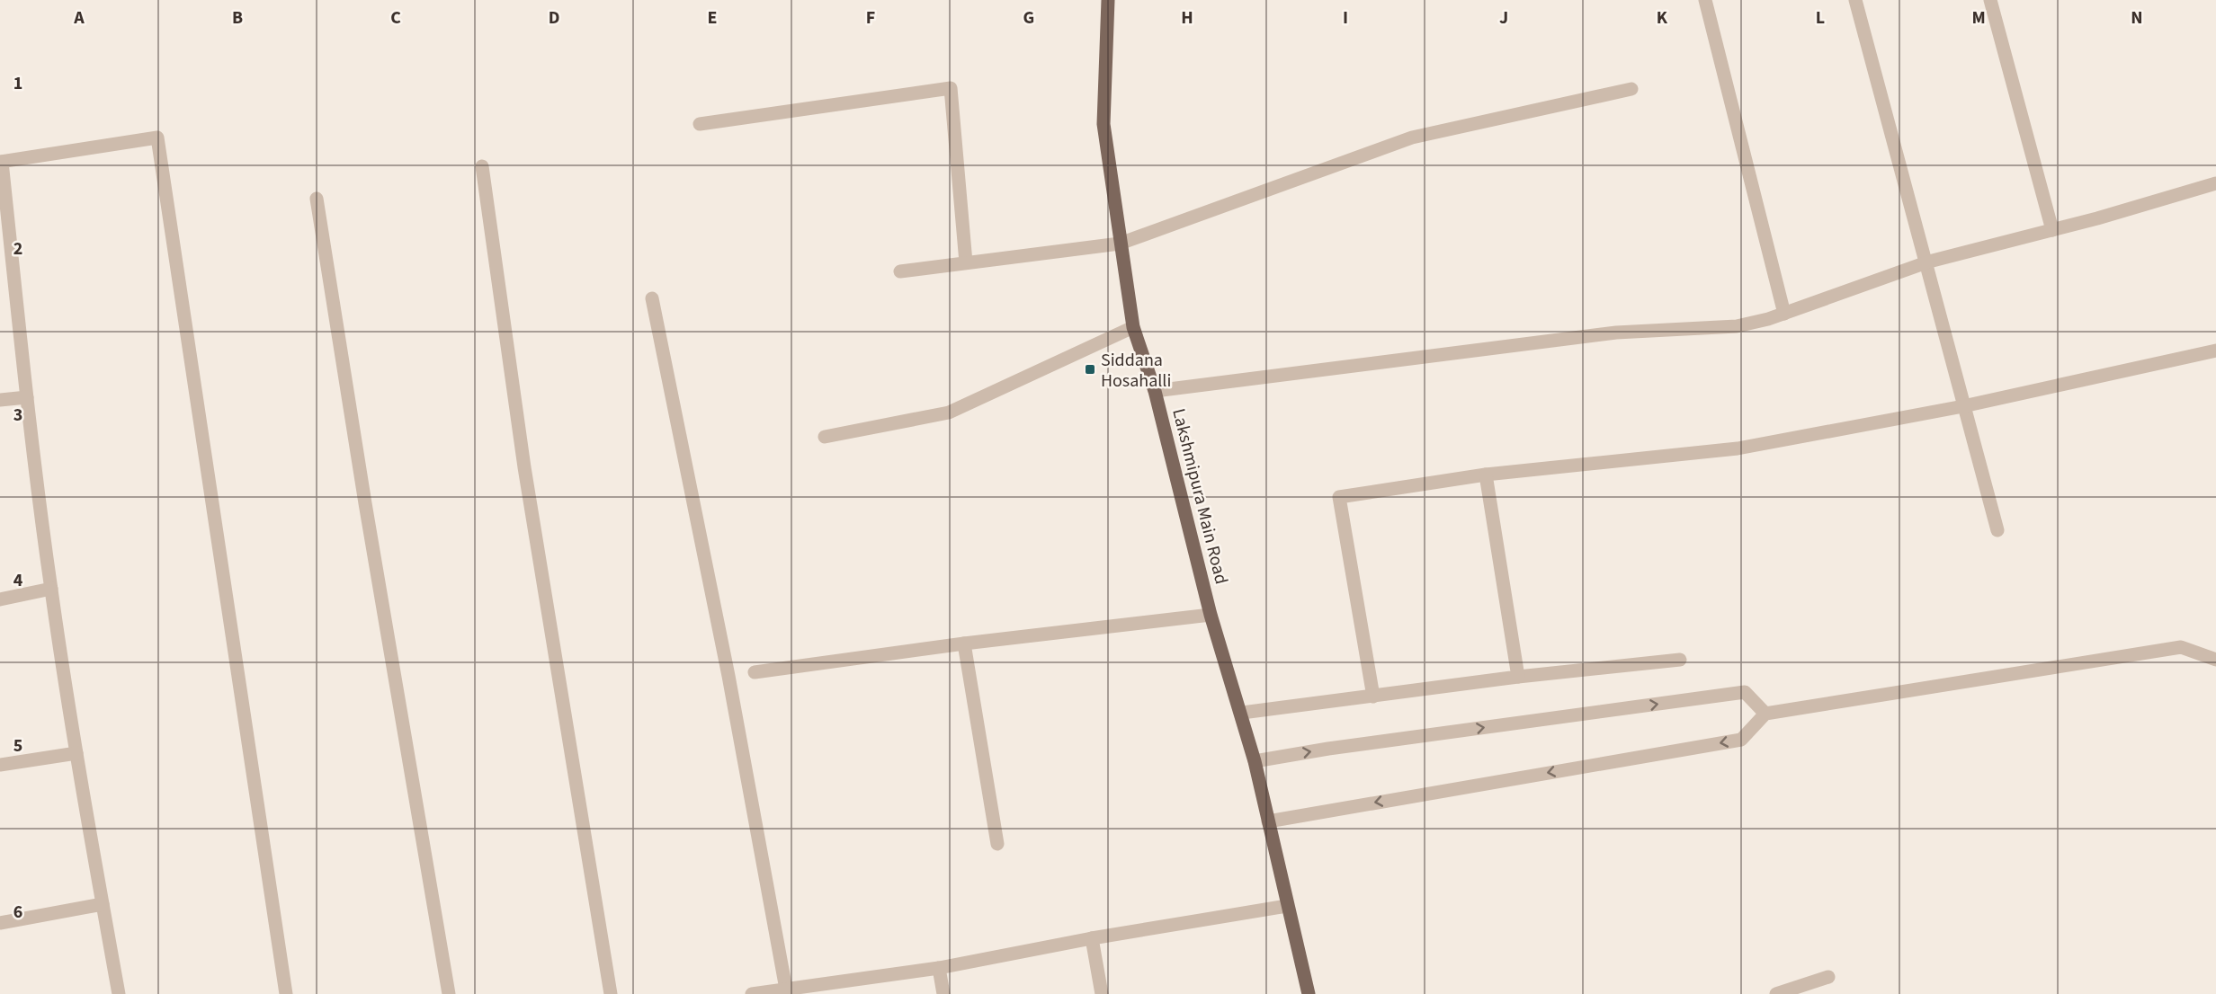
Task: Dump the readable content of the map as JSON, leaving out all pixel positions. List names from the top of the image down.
{
  "streets": {
    "main road": ["Lakshmipura Main Road"]
  },
  "places": {
    "transit": ["Siddana Hosahalli"]
  },
  "grid": {
    "columns": [
      "A",
      "B",
      "C",
      "D",
      "E",
      "F",
      "G",
      "H",
      "I",
      "J",
      "K",
      "L",
      "M",
      "N"
    ],
    "rows": [
      "1",
      "2",
      "3",
      "4",
      "5",
      "6"
    ]
  }
}
